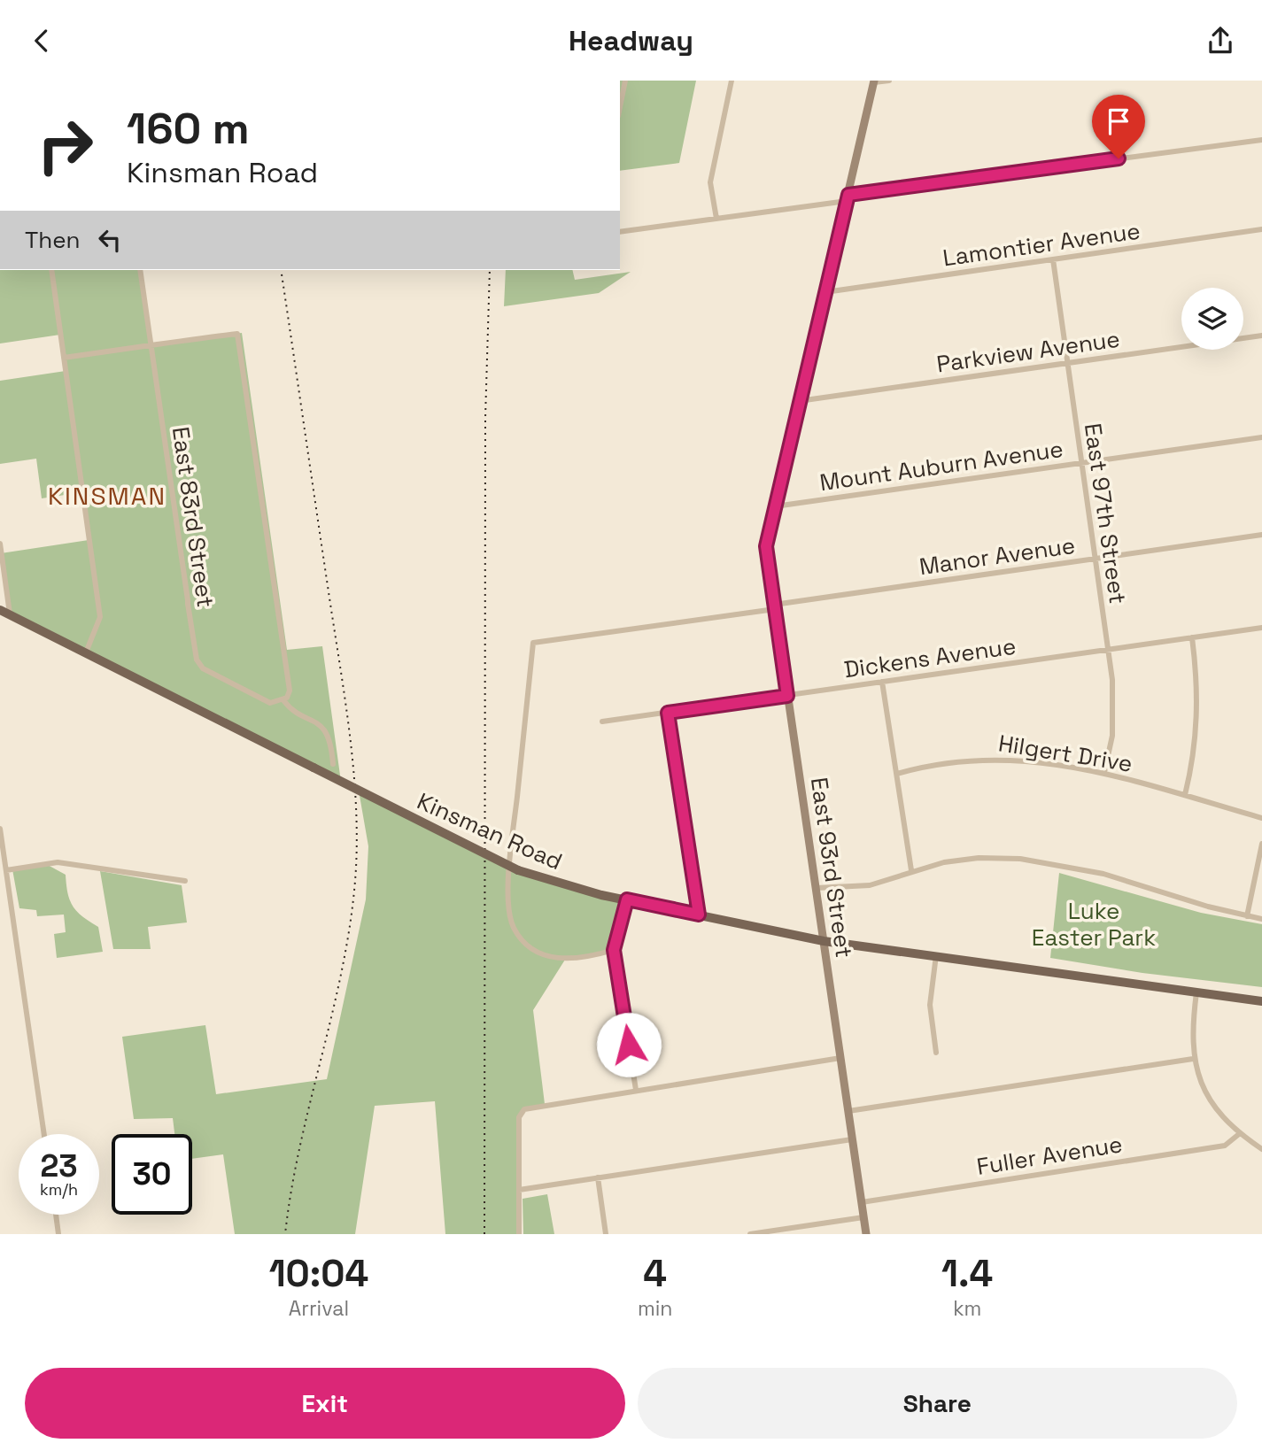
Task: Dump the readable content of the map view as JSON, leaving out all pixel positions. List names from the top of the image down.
{
  "streets": {
    "main road": ["Kinsman Road", "East 93rd Street"],
    "street": [
      "Lamontier Avenue",
      "Parkview Avenue",
      "Mount Auburn Avenue",
      "East 97th Street",
      "East 83rd Street",
      "Manor Avenue",
      "Dickens Avenue",
      "Hilgert Drive",
      "Fuller Avenue"
    ]
  },
  "crossings": [
    ["Lamontier Avenue", "East 97th Street"],
    ["Lamontier Avenue", "East 93rd Street"],
    ["Parkview Avenue", "East 97th Street"],
    ["Parkview Avenue", "East 93rd Street"],
    ["Mount Auburn Avenue", "East 97th Street"],
    ["Mount Auburn Avenue", "East 93rd Street"],
    ["East 97th Street", "Manor Avenue"],
    ["East 97th Street", "Dickens Avenue"],
    ["East 97th Street", "Hilgert Drive"],
    ["Manor Avenue", "East 93rd Street"],
    ["Dickens Avenue", "East 93rd Street"],
    ["Kinsman Road", "East 93rd Street"],
    ["East 93rd Street", "Fuller Avenue"]
  ],
  "districts": ["KINSMAN"],
  "parks": ["Luke Easter Park"],
  "page": {
    "header": "Headway",
    "turn": ["160 m", "Kinsman Road"],
    "then": "Then",
    "speed": "23 km/h",
    "limit": "30",
    "eta": [
      "10:04",
      "Arrival",
      "4",
      "min",
      "1.4",
      "km"
    ],
    "buttons": ["Exit", "Share"]
  }
}
